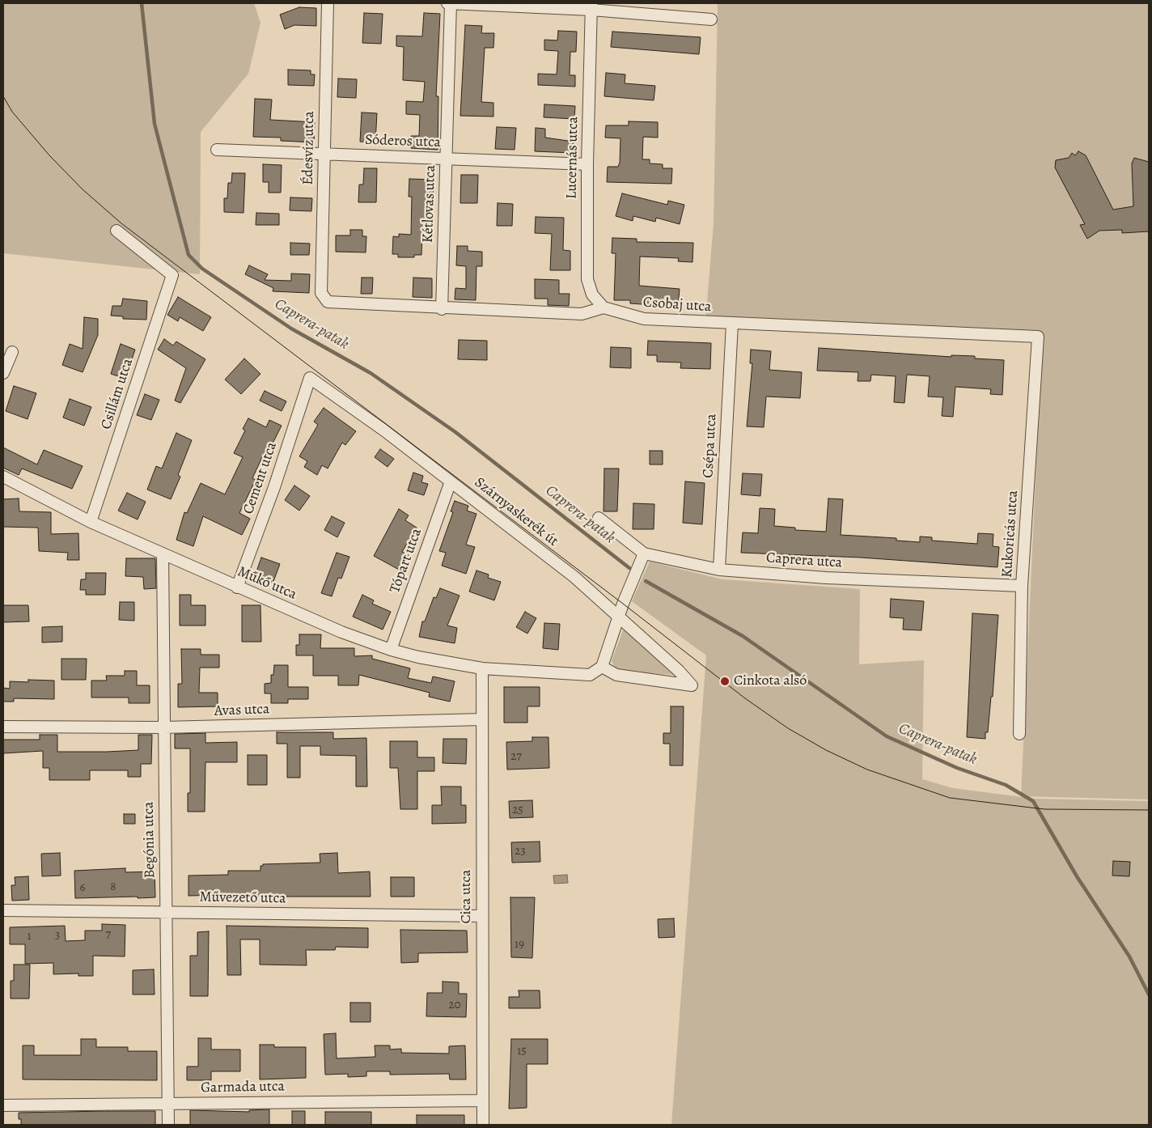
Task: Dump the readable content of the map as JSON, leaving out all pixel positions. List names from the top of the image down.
{
  "streets": {
    "street": [
      "Sóderos utca",
      "Édesvíz utca",
      "Lucernás utca",
      "Kétlovas utca",
      "Csobaj utca",
      "Csillám utca",
      "Csépa utca",
      "Cement utca",
      "Szárnyaskerék út",
      "Kukoricás utca",
      "Tópart utca",
      "Caprera utca",
      "Műkő utca",
      "Avas utca",
      "Begónia utca",
      "Cica utca",
      "Művezető utca",
      "Garmada utca"
    ]
  },
  "crossings": [
    ["Sóderos utca", "Édesvíz utca"],
    ["Sóderos utca", "Lucernás utca"],
    ["Sóderos utca", "Kétlovas utca"],
    ["Édesvíz utca", "Kétlovas utca"],
    ["Lucernás utca", "Csobaj utca"],
    ["Csobaj utca", "Csépa utca"],
    ["Csobaj utca", "Kukoricás utca"],
    ["Csillám utca", "Műkő utca"],
    ["Csépa utca", "Caprera utca"],
    ["Cement utca", "Szárnyaskerék út"],
    ["Cement utca", "Műkő utca"],
    ["Szárnyaskerék út", "Tópart utca"],
    ["Szárnyaskerék út", "Műkő utca"],
    ["Kukoricás utca", "Caprera utca"],
    ["Tópart utca", "Műkő utca"],
    ["Műkő utca", "Begónia utca"],
    ["Műkő utca", "Cica utca"],
    ["Avas utca", "Begónia utca"],
    ["Avas utca", "Cica utca"],
    ["Begónia utca", "Művezető utca"],
    ["Begónia utca", "Garmada utca"],
    ["Cica utca", "Művezető utca"],
    ["Cica utca", "Garmada utca"]
  ],
  "water": ["Caprera-patak"],
  "places": ["Cinkota alsó"],
  "house_numbers": [
    "27",
    "25",
    "23",
    "8",
    "6",
    "7",
    "3",
    "1",
    "19",
    "20",
    "15"
  ]
}
